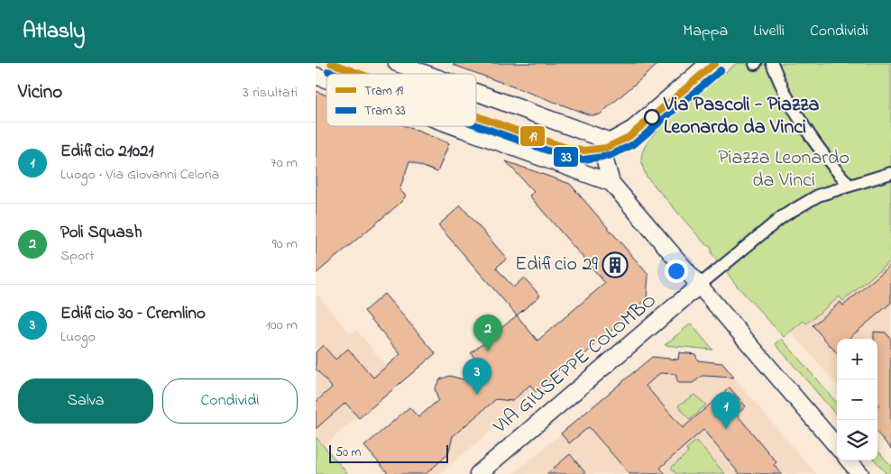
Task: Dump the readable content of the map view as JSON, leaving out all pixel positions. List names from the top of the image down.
{
  "streets": {
    "street": ["VIA GIUSEPPE COLOMBO"]
  },
  "parks": ["Piazza Leonardo da Vinci"],
  "places": {
    "other": ["Via Pascoli - Piazza Leonardo da Vinci"],
    "building": ["Edificio 29"]
  },
  "lines": ["tram line 19", "tram line 33"],
  "legend": ["Tram 19", "Tram 33"],
  "scale_bar": "50 m",
  "page": {
    "header": "Atlasly",
    "nav": ["Mappa", "Livelli", "Condividi"],
    "heading": ["Vicino", "3 risultati"],
    "list": [
      {
        "mark": "1",
        "name": "Edificio 21021",
        "note": "Luogo · Via Giovanni Celoria",
        "value": "70 m"
      },
      {
        "mark": "2",
        "name": "Poli Squash",
        "note": "Sport",
        "value": "90 m"
      },
      {
        "mark": "3",
        "name": "Edificio 30 – Cremlino",
        "note": "Luogo",
        "value": "100 m"
      }
    ],
    "pins": ["2", "3", "1"],
    "map_buttons": ["+", "−"],
    "buttons": ["Salva", "Condividi"],
    "scale": "50 m"
  }
}
